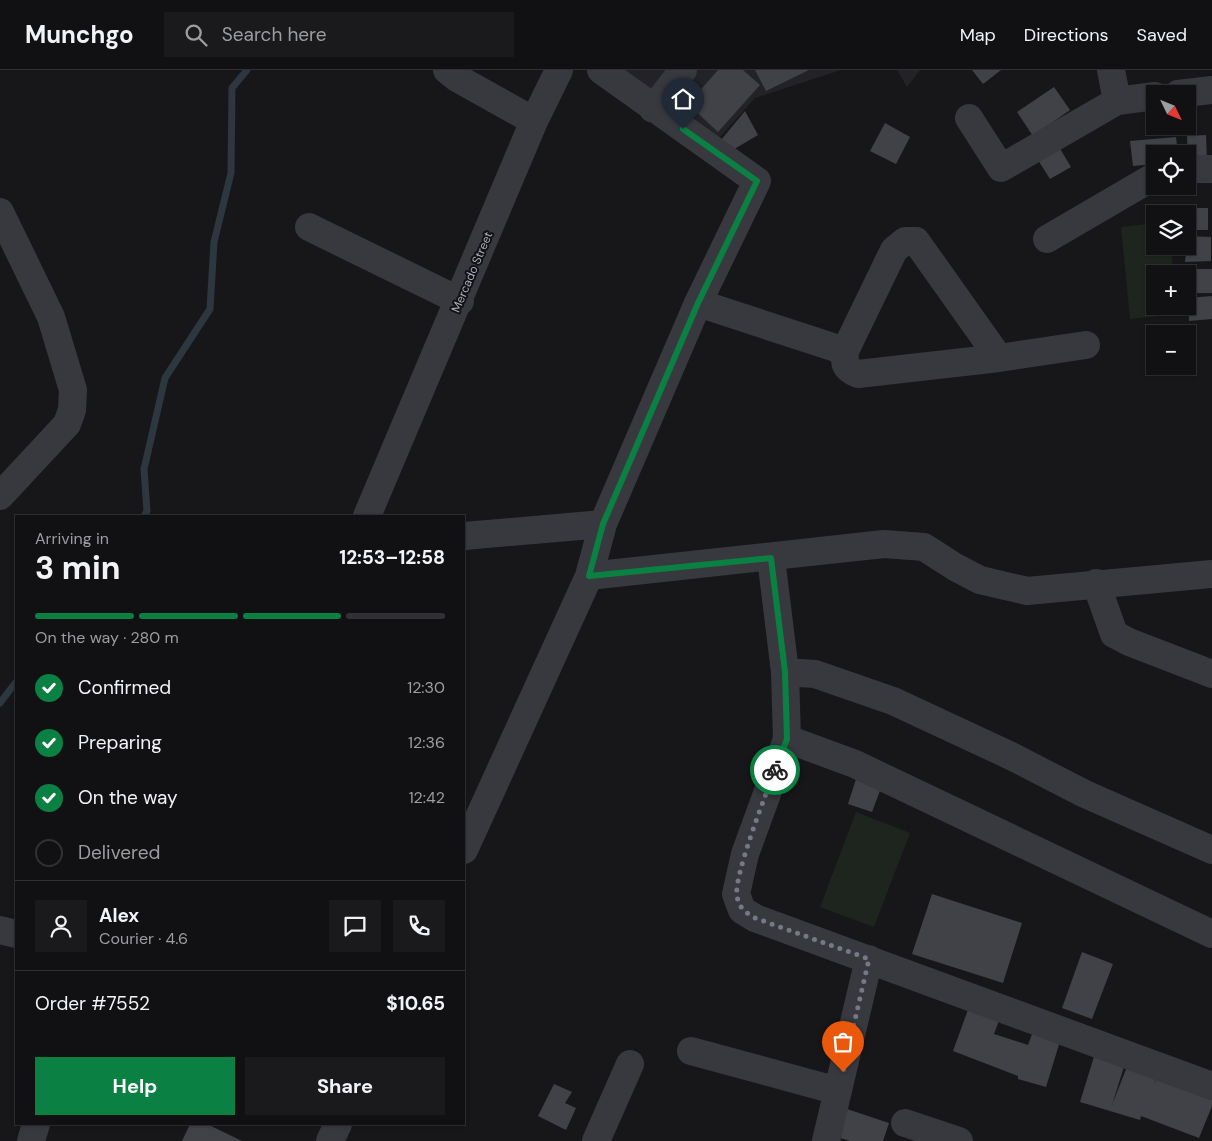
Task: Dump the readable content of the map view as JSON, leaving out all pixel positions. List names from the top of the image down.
{
  "streets": {
    "street": ["Mercado Street"]
  },
  "north": "bottom right",
  "page": {
    "header": "Munchgo",
    "search": "Search here",
    "nav": ["Map", "Directions", "Saved"],
    "map_buttons": ["+", "−"],
    "heading": ["3 min", "Arriving in", "12:53–12:58"],
    "panel": [
      "Alex",
      "Courier · 4.6",
      "Order #7552",
      "$10.65"
    ],
    "bar": "On the way · 280 m",
    "list": [
      ["Confirmed", "12:30"],
      ["Preparing", "12:36"],
      ["On the way", "12:42"],
      "Delivered"
    ],
    "buttons": ["Help", "Share"]
  }
}
